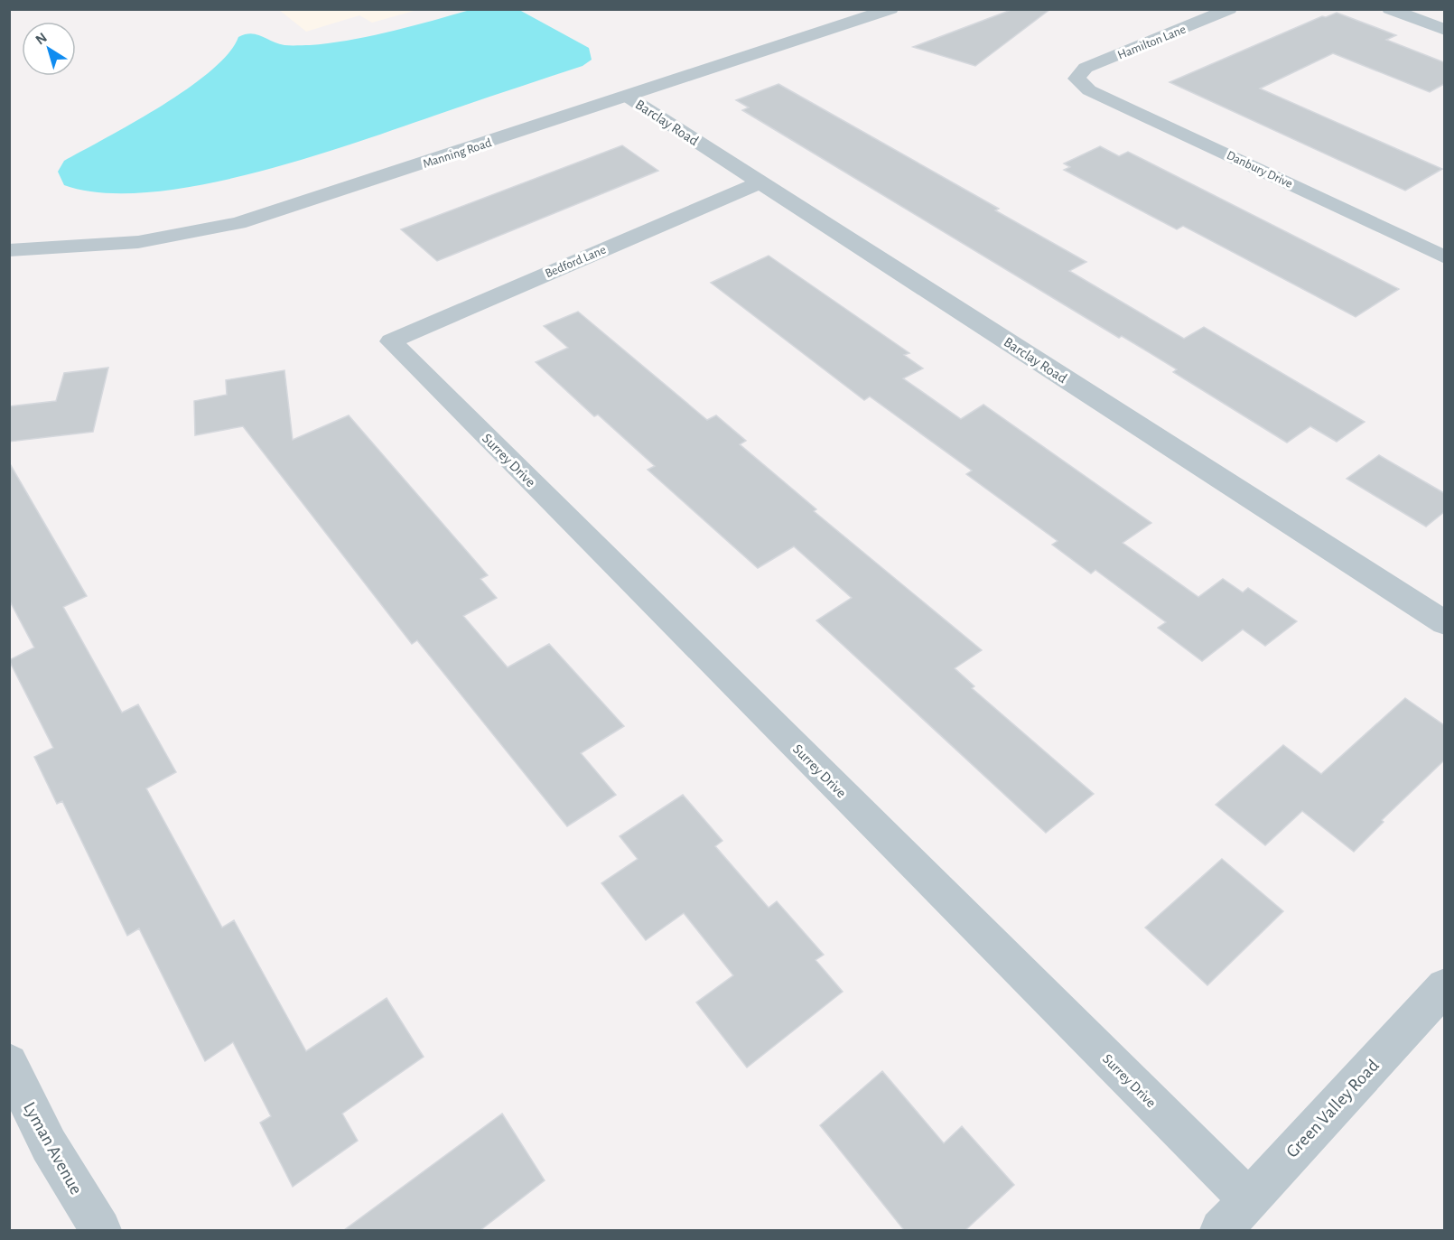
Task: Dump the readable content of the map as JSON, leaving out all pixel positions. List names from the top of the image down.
{
  "streets": {
    "street": [
      "Hamilton Lane",
      "Barclay Road",
      "Manning Road",
      "Danbury Drive",
      "Bedford Lane",
      "Surrey Drive",
      "Green Valley Road",
      "Lyman Avenue"
    ]
  },
  "crossings": [
    ["Hamilton Lane", "Danbury Drive"],
    ["Barclay Road", "Manning Road"],
    ["Barclay Road", "Bedford Lane"],
    ["Bedford Lane", "Surrey Drive"],
    ["Surrey Drive", "Green Valley Road"]
  ],
  "north": "top left"
}
